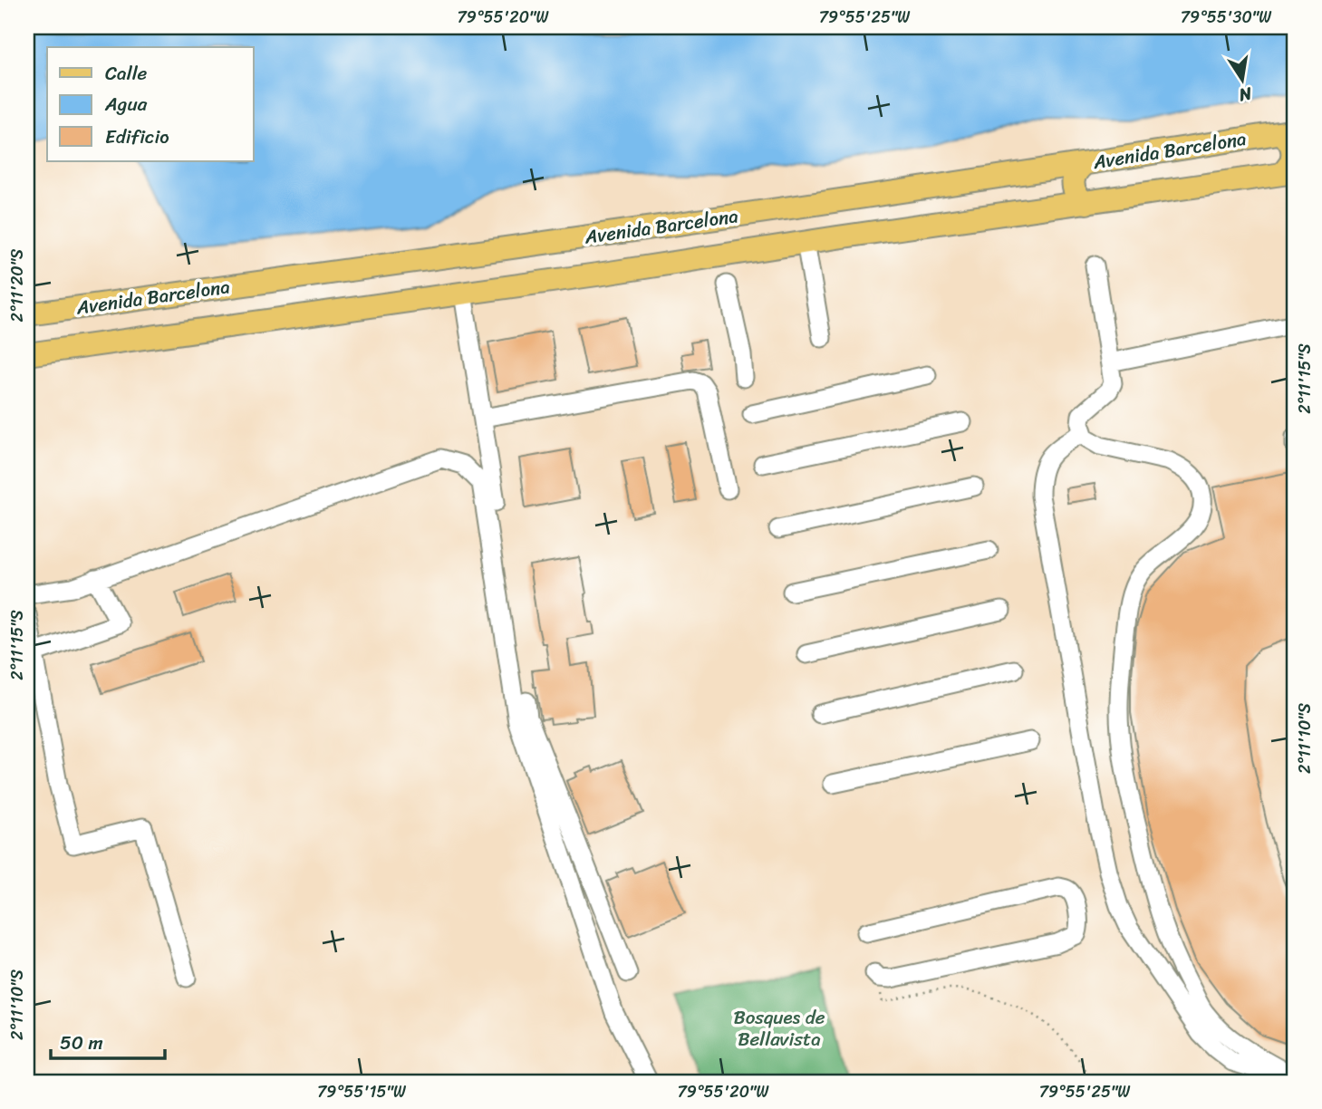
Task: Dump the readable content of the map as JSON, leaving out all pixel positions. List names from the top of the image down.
{
  "streets": {
    "main road": ["Avenida Barcelona"]
  },
  "parks": ["Bosques de Bellavista"],
  "legend": ["Calle", "Agua", "Edificio"],
  "scale_bar": "50 m",
  "north": "bottom",
  "coordinates": [
    "79°55'20\"W",
    "79°55'25\"W",
    "79°55'30\"W",
    "2°11'20\"S",
    "2°11'15\"S",
    "2°11'10\"S",
    "79°55'15\"W"
  ]
}
